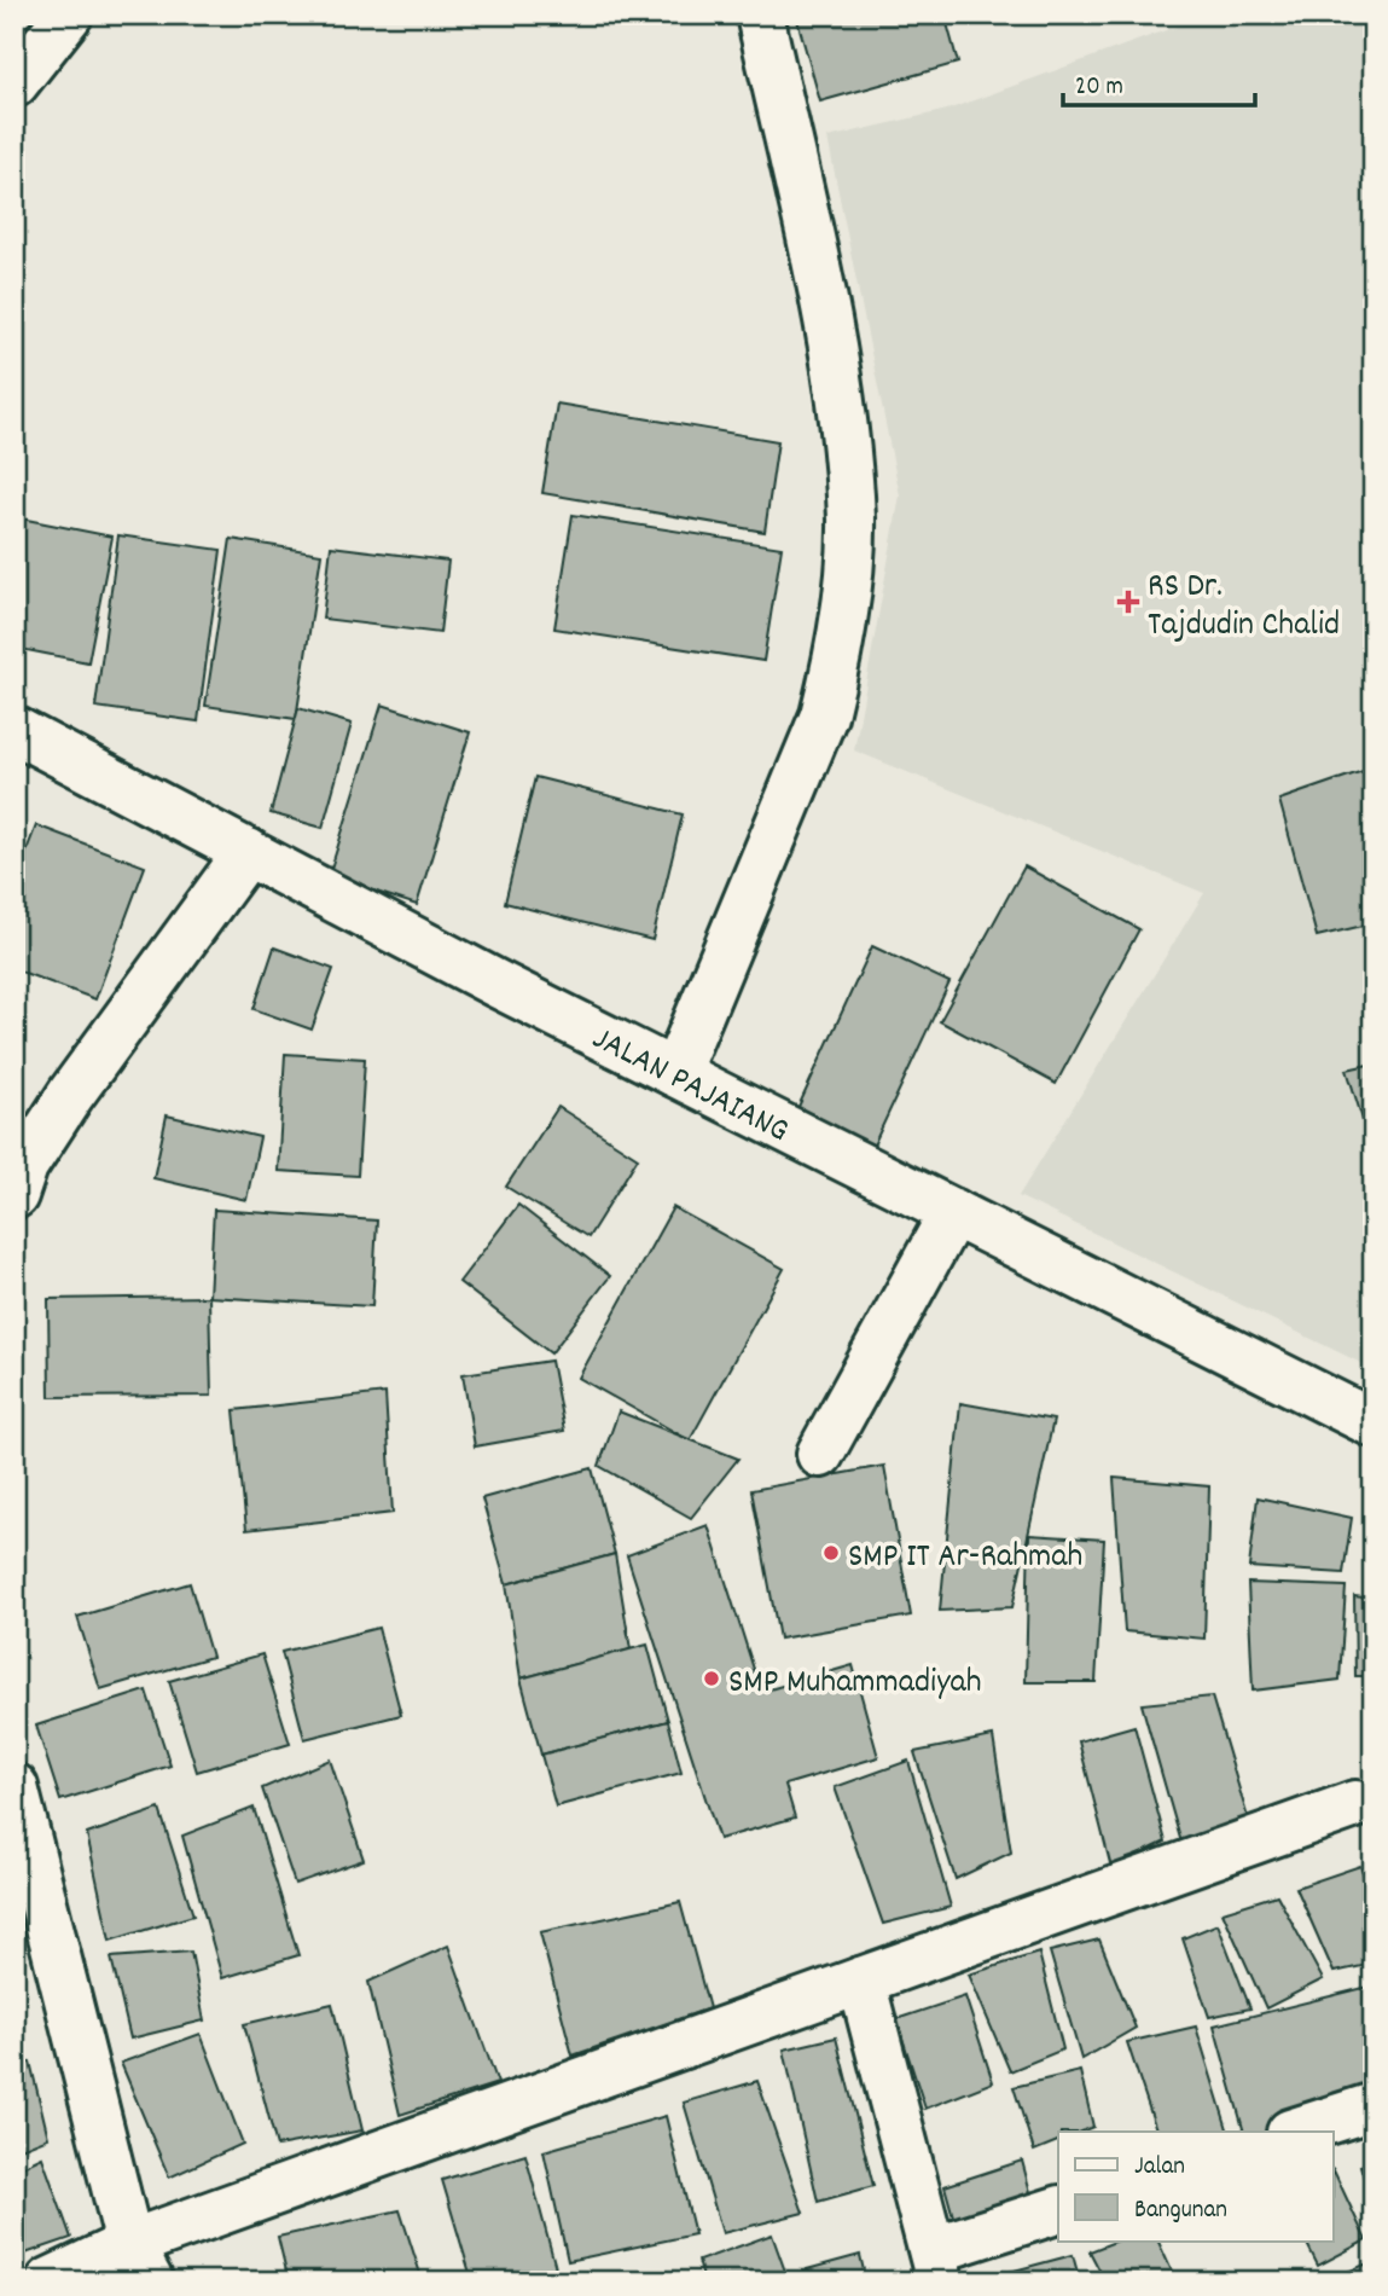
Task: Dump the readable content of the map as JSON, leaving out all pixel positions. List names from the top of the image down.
{
  "streets": {
    "street": ["JALAN PAJAIANG"]
  },
  "places": {
    "health": ["RS Dr. Tajdudin Chalid"],
    "other": ["SMP IT Ar-Rahmah", "SMP Muhammadiyah"]
  },
  "legend": ["Jalan", "Bangunan"],
  "scale_bar": "20 m"
}
